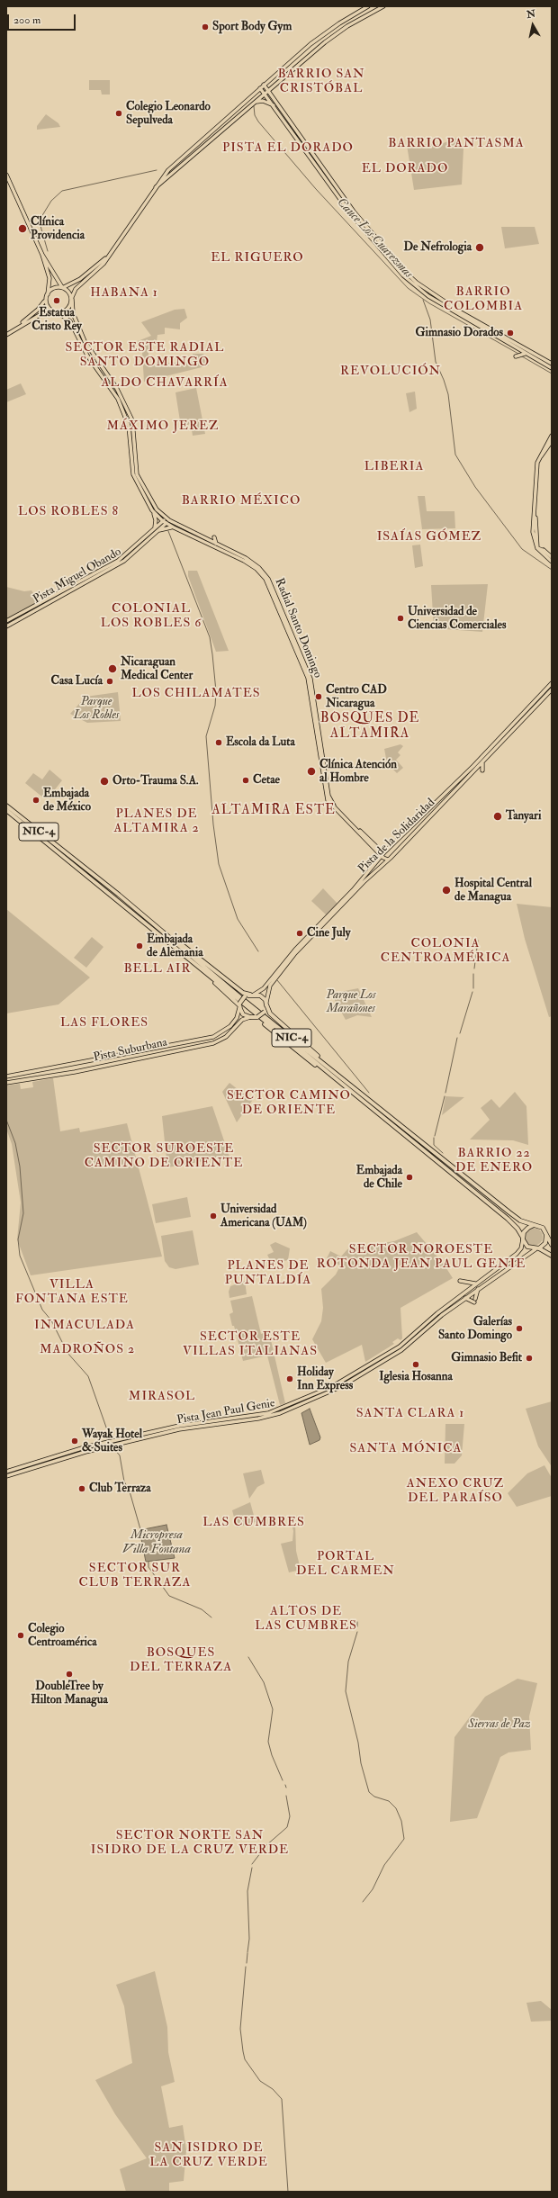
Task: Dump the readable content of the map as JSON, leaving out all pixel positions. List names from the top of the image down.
{
  "streets": {
    "highway": ["NIC-4"],
    "main road": [
      "Pista Miguel Obando",
      "Radial Santo Domingo",
      "Pista de la Solidaridad",
      "Pista Suburbana",
      "Pista Jean Paul Genie"
    ]
  },
  "crossings": [
    ["Pista Miguel Obando", "Radial Santo Domingo"],
    ["NIC-4", "Pista Jean Paul Genie"],
    ["Pista de la Solidaridad", "Pista Suburbana"]
  ],
  "districts": [
    "BARRIO SAN CRISTÓBAL",
    "BARRIO PANTASMA",
    "PISTA EL DORADO",
    "EL DORADO",
    "EL RIGUERO",
    "BARRIO COLOMBIA",
    "HABANA 1",
    "SECTOR ESTE RADIAL SANTO DOMINGO",
    "REVOLUCIÓN",
    "ALDO CHAVARRÍA",
    "MÁXIMO JEREZ",
    "LIBERIA",
    "BARRIO MÉXICO",
    "LOS ROBLES 8",
    "ISAÍAS GÓMEZ",
    "COLONIAL LOS ROBLES 6",
    "LOS CHILAMATES",
    "BOSQUES DE ALTAMIRA",
    "ALTAMIRA ESTE",
    "PLANES DE ALTAMIRA 2",
    "COLONIA CENTROAMÉRICA",
    "BELL AIR",
    "LAS FLORES",
    "SECTOR CAMINO DE ORIENTE",
    "SECTOR SUROESTE CAMINO DE ORIENTE",
    "BARRIO 22 DE ENERO",
    "SECTOR NOROESTE ROTONDA JEAN PAUL GENIE",
    "PLANES DE PUNTALDÍA",
    "VILLA FONTANA ESTE",
    "INMACULADA",
    "SECTOR ESTE VILLAS ITALIANAS",
    "MADROÑOS 2",
    "MIRASOL",
    "SANTA CLARA 1",
    "SANTA MÓNICA",
    "ANEXO CRUZ DEL PARAÍSO",
    "LAS CUMBRES",
    "PORTAL DEL CARMEN",
    "SECTOR SUR CLUB TERRAZA",
    "ALTOS DE LAS CUMBRES",
    "BOSQUES DEL TERRAZA",
    "SECTOR NORTE SAN ISIDRO DE LA CRUZ VERDE",
    "SAN ISIDRO DE LA CRUZ VERDE"
  ],
  "water": ["Cauce Los Cuarezmas", "Micropresa Villa Fontana"],
  "parks": ["Parque Los Robles", "Parque Los Marañones", "Sierras de Paz"],
  "places": [
    "Sport Body Gym",
    "Colegio Leonardo Sepulveda",
    "Clínica Providencia",
    "De Nefrologia",
    "Estatua Cristo Rey",
    "Gimnasio Dorados",
    "Universidad de Ciencias Comerciales",
    "Nicaraguan Medical Center",
    "Casa Lucía",
    "Centro CAD Nicaragua",
    "Escola da Luta",
    "Clínica Atención al Hombre",
    "Cetae",
    "Orto-Trauma S.A.",
    "Embajada de México",
    "Tanyari",
    "Hospital Central de Managua",
    "Cine July",
    "Embajada de Alemania",
    "Embajada de Chile",
    "Universidad Americana (UAM)",
    "Galerías Santo Domingo",
    "Gimnasio Befit",
    "Iglesia Hosanna",
    "Holiday Inn Express",
    "Wayak Hotel & Suites",
    "Club Terraza",
    "Colegio Centroamérica",
    "DoubleTree by Hilton Managua"
  ],
  "scale_bar": "200 m",
  "north": "top"
}
